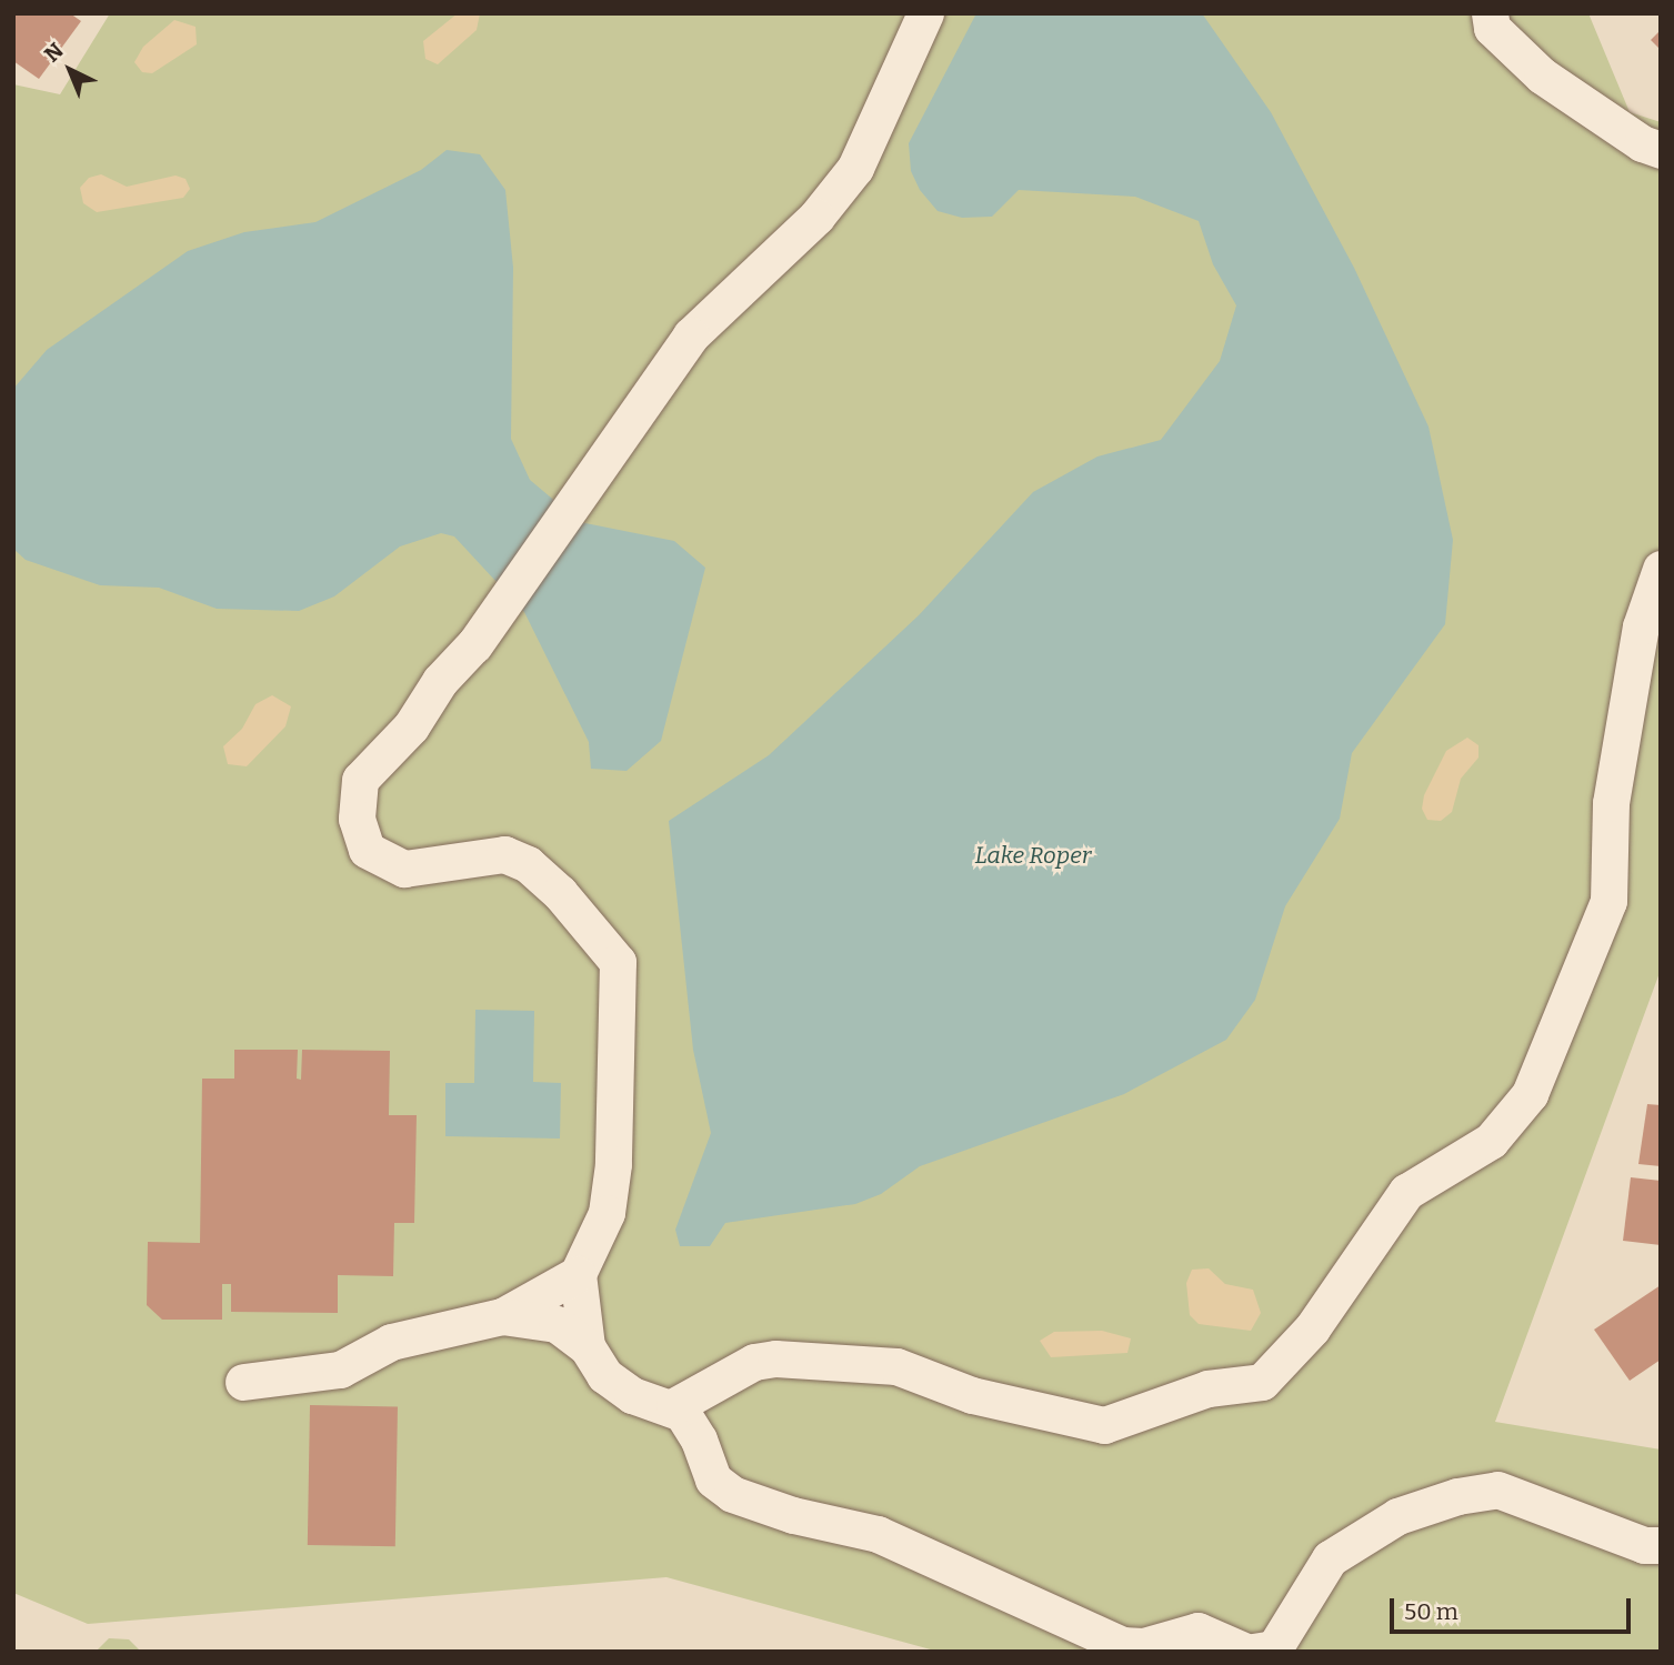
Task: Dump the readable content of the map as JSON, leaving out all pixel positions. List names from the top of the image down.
{
  "water": ["Lake Roper"],
  "scale_bar": "50 m",
  "north": "top left"
}
